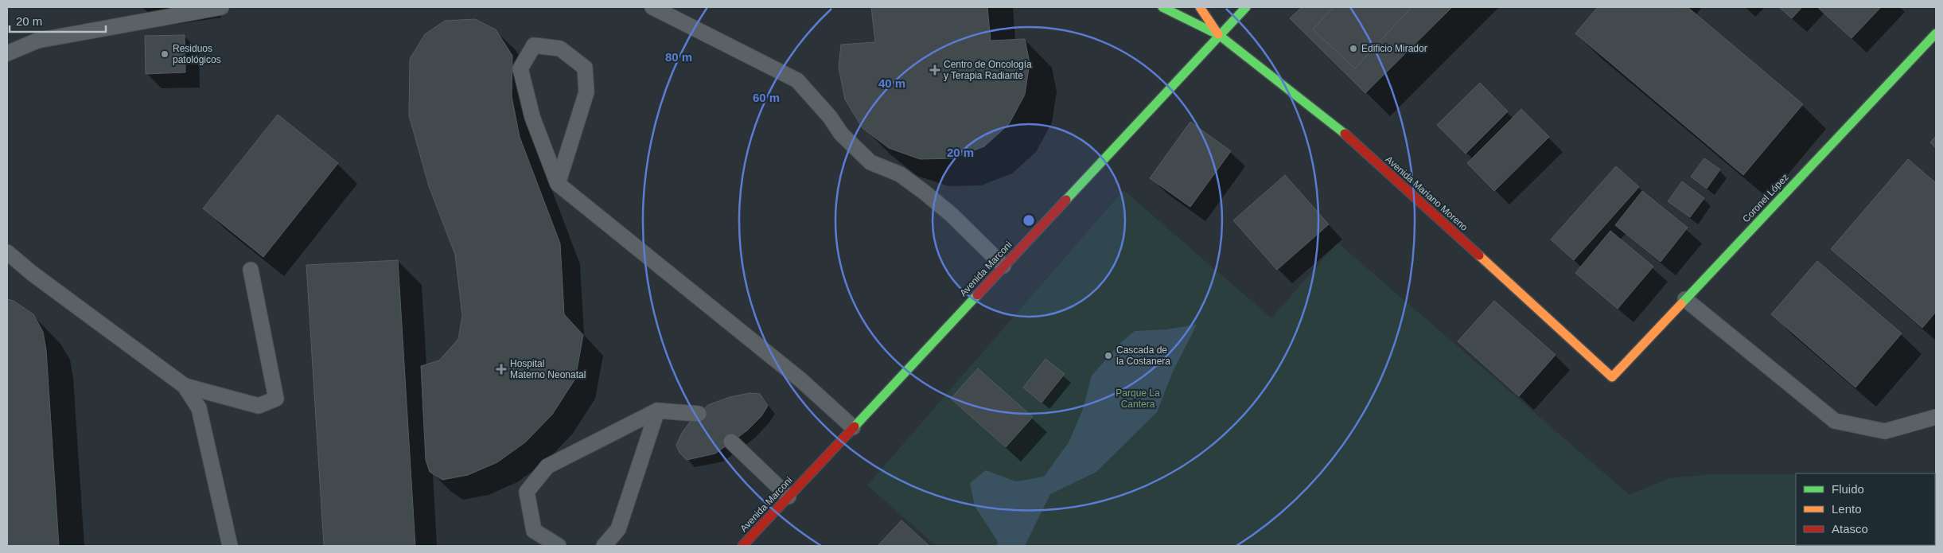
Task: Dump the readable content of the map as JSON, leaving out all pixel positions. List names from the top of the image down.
{
  "streets": {
    "main road": ["Avenida Mariano Moreno", "Coronel López", "Avenida Marconi"]
  },
  "crossings": [
    ["Avenida Mariano Moreno", "Coronel López"],
    ["Avenida Mariano Moreno", "Avenida Marconi"]
  ],
  "parks": ["Parque La Cantera"],
  "places": {
    "other": ["Edificio Mirador", "Residuos patológicos", "Cascada de la Costanera"],
    "health": ["Centro de Oncología y Terapia Radiante", "Hospital Materno Neonatal"]
  },
  "legend": ["Fluido", "Lento", "Atasco"],
  "scale_bar": "20 m",
  "rings": [
    "80 m",
    "40 m",
    "60 m",
    "20 m"
  ]
}
